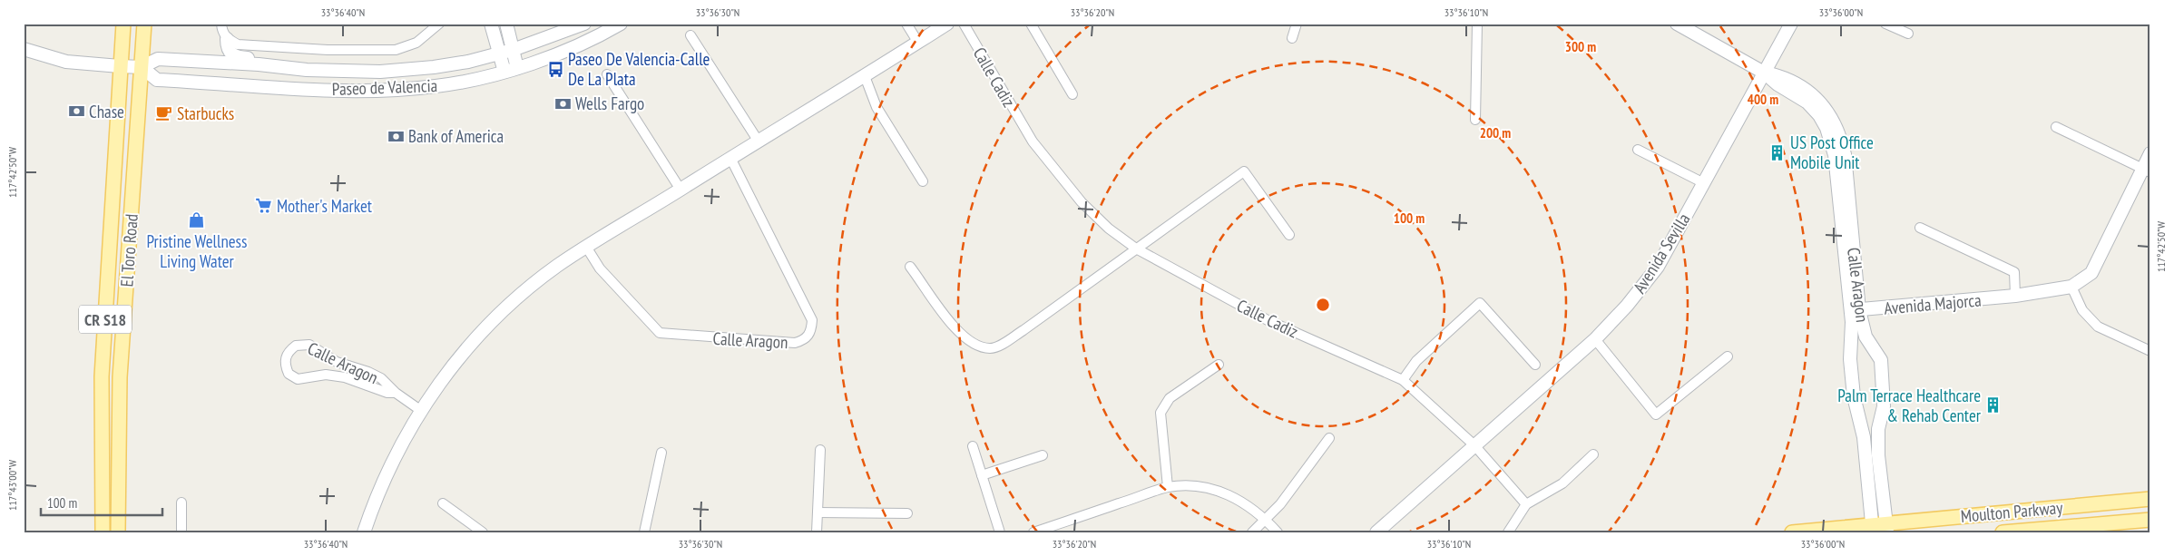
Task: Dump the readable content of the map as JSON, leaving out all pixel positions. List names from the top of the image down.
{
  "streets": {
    "main road": ["El Toro Road", "CR S18", "Moulton Parkway"],
    "street": [
      "Calle Cadiz",
      "Paseo de Valencia",
      "Avenida Sevilla",
      "Calle Aragon",
      "Avenida Majorca"
    ]
  },
  "crossings": [
    ["Calle Cadiz", "Avenida Sevilla"],
    ["Paseo de Valencia", "El Toro Road"],
    ["Avenida Sevilla", "Calle Aragon"],
    ["Calle Aragon", "Avenida Majorca"],
    ["Calle Aragon", "Moulton Parkway"]
  ],
  "places": {
    "bus stop": ["Paseo De Valencia-Calle De La Plata"],
    "bank": ["Wells Fargo", "Chase", "Bank of America"],
    "cafe": ["Starbucks"],
    "building": ["US Post Office Mobile Unit", "Palm Terrace Healthcare & Rehab Center"],
    "supermarket": ["Mother's Market"],
    "shop": ["Pristine Wellness Living Water"]
  },
  "scale_bar": "100 m",
  "coordinates": [
    "33°36'40\"N",
    "33°36'30\"N",
    "33°36'20\"N",
    "33°36'10\"N",
    "33°36'00\"N",
    "117°42'50\"W",
    "117°43'00\"W"
  ],
  "rings": [
    "300 m",
    "400 m",
    "200 m",
    "100 m"
  ]
}
